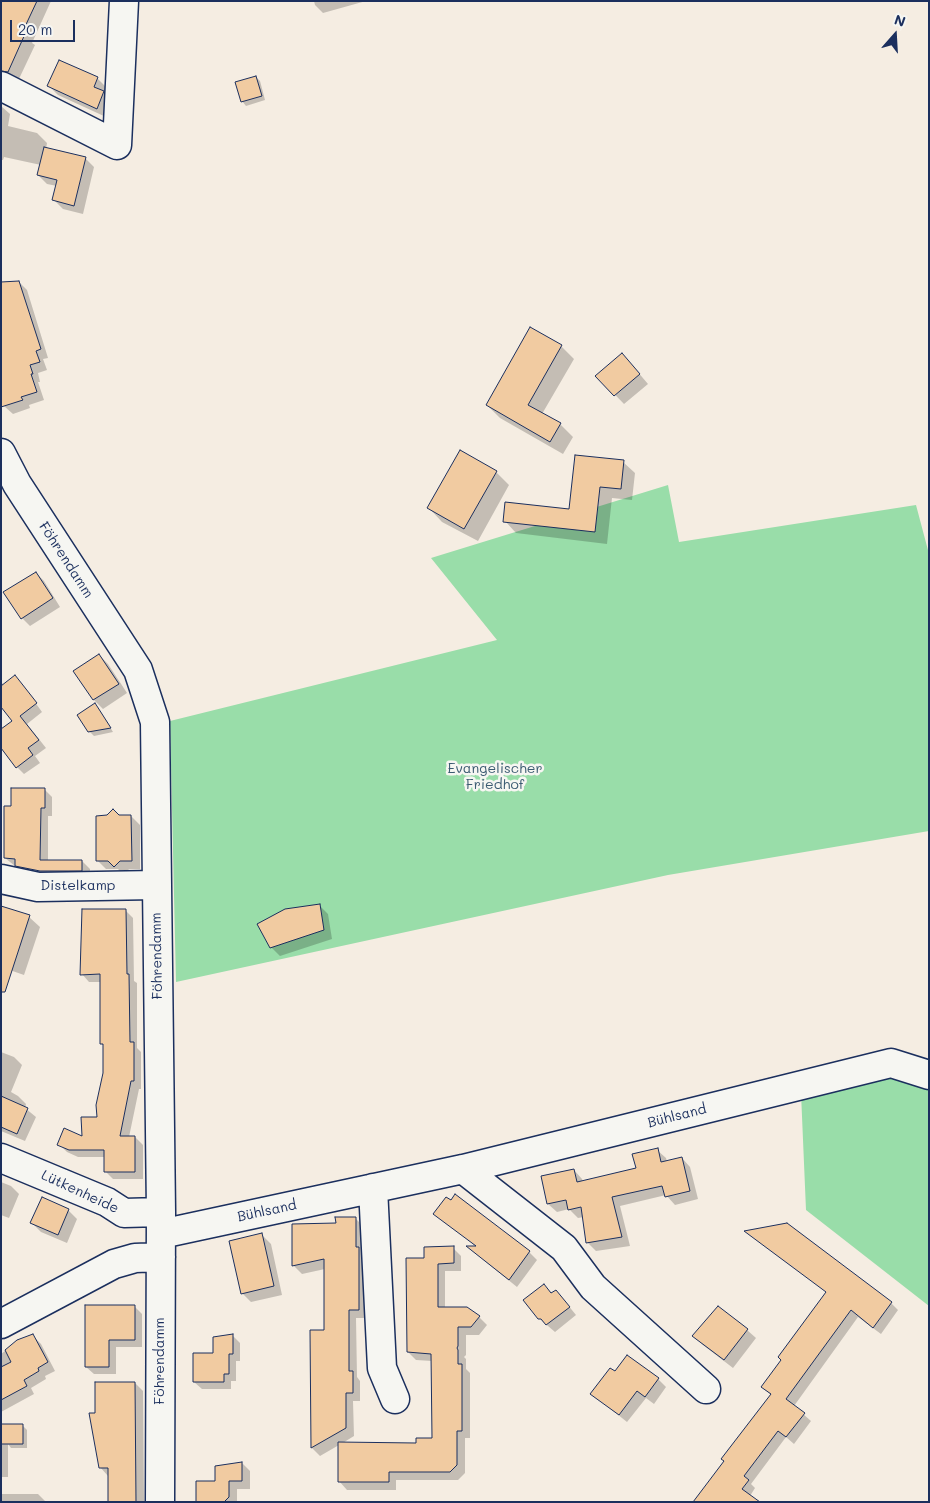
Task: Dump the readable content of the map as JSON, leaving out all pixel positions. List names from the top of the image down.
{
  "streets": {
    "street": [
      "Föhrendamm",
      "Distelkamp",
      "Bühlsand",
      "Lütkenheide"
    ]
  },
  "crossings": [
    ["Föhrendamm", "Distelkamp"],
    ["Föhrendamm", "Bühlsand"],
    ["Föhrendamm", "Lütkenheide"],
    ["Bühlsand", "Lütkenheide"]
  ],
  "parks": ["Evangelischer Friedhof"],
  "scale_bar": "20 m",
  "north": "top"
}
